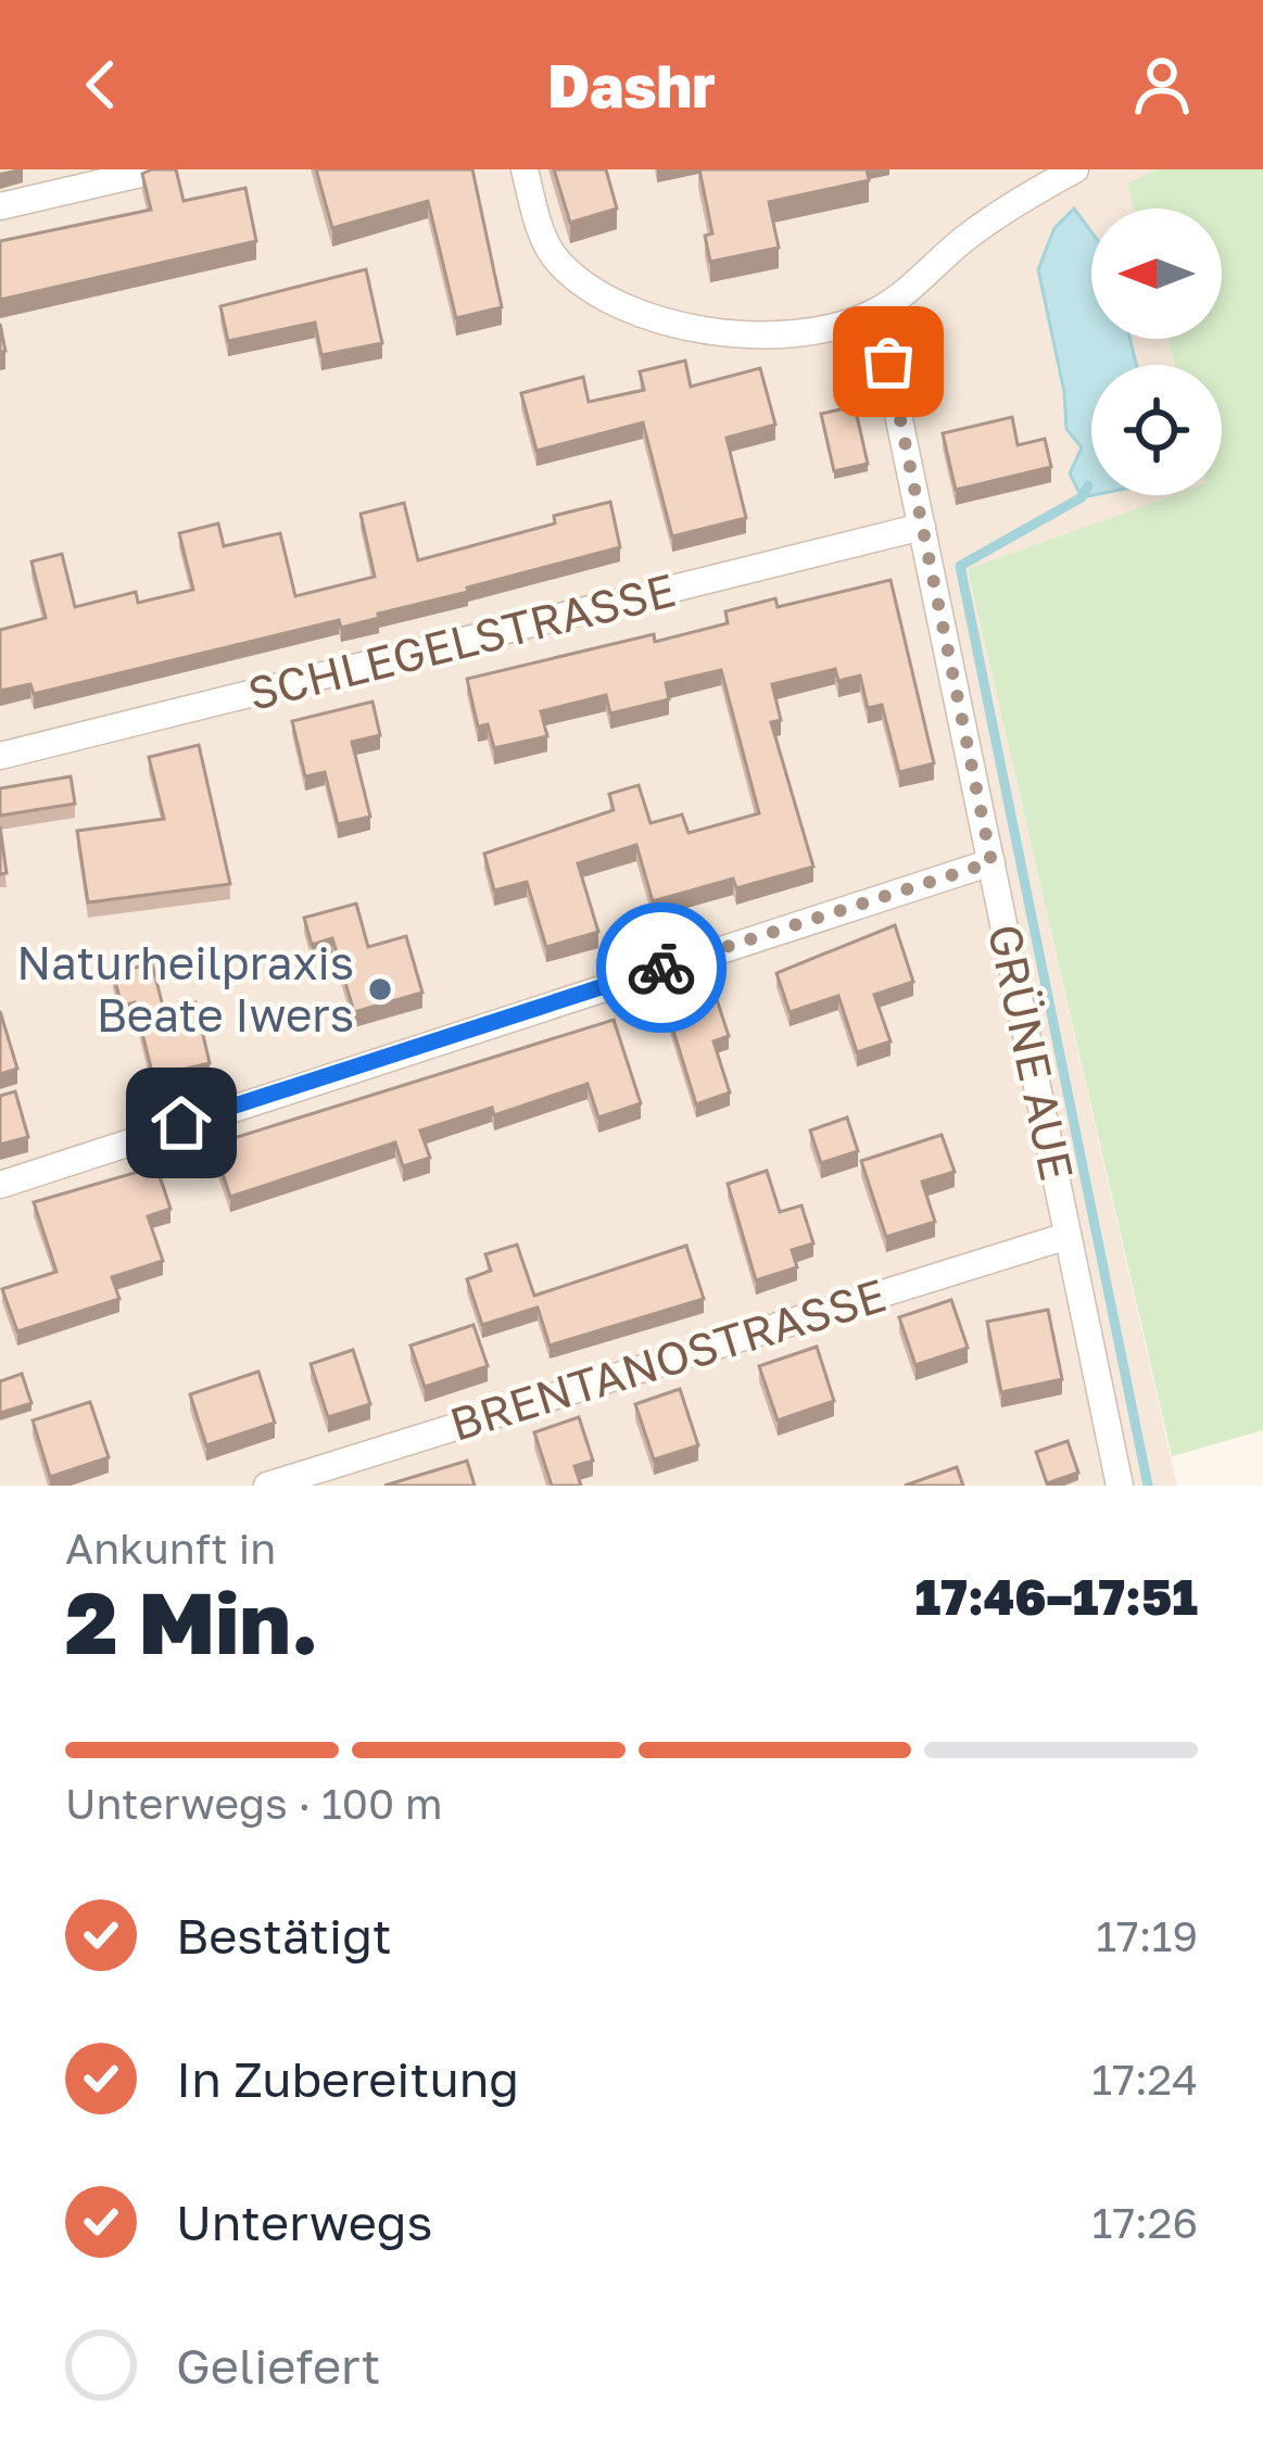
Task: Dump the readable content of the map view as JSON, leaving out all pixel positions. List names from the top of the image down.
{
  "streets": {
    "street": ["SCHLEGELSTRASSE", "GRÜNE AUE", "BRENTANOSTRASSE"]
  },
  "crossings": [
    ["SCHLEGELSTRASSE", "GRÜNE AUE"],
    ["GRÜNE AUE", "BRENTANOSTRASSE"]
  ],
  "places": ["Naturheilpraxis Beate Iwers"],
  "north": "left",
  "page": {
    "header": "Dashr",
    "heading": ["2 Min.", "Ankunft in", "17:46–17:51"],
    "bar": "Unterwegs · 100 m",
    "list": [
      ["Bestätigt", "17:19"],
      ["In Zubereitung", "17:24"],
      ["Unterwegs", "17:26"],
      "Geliefert"
    ]
  }
}
